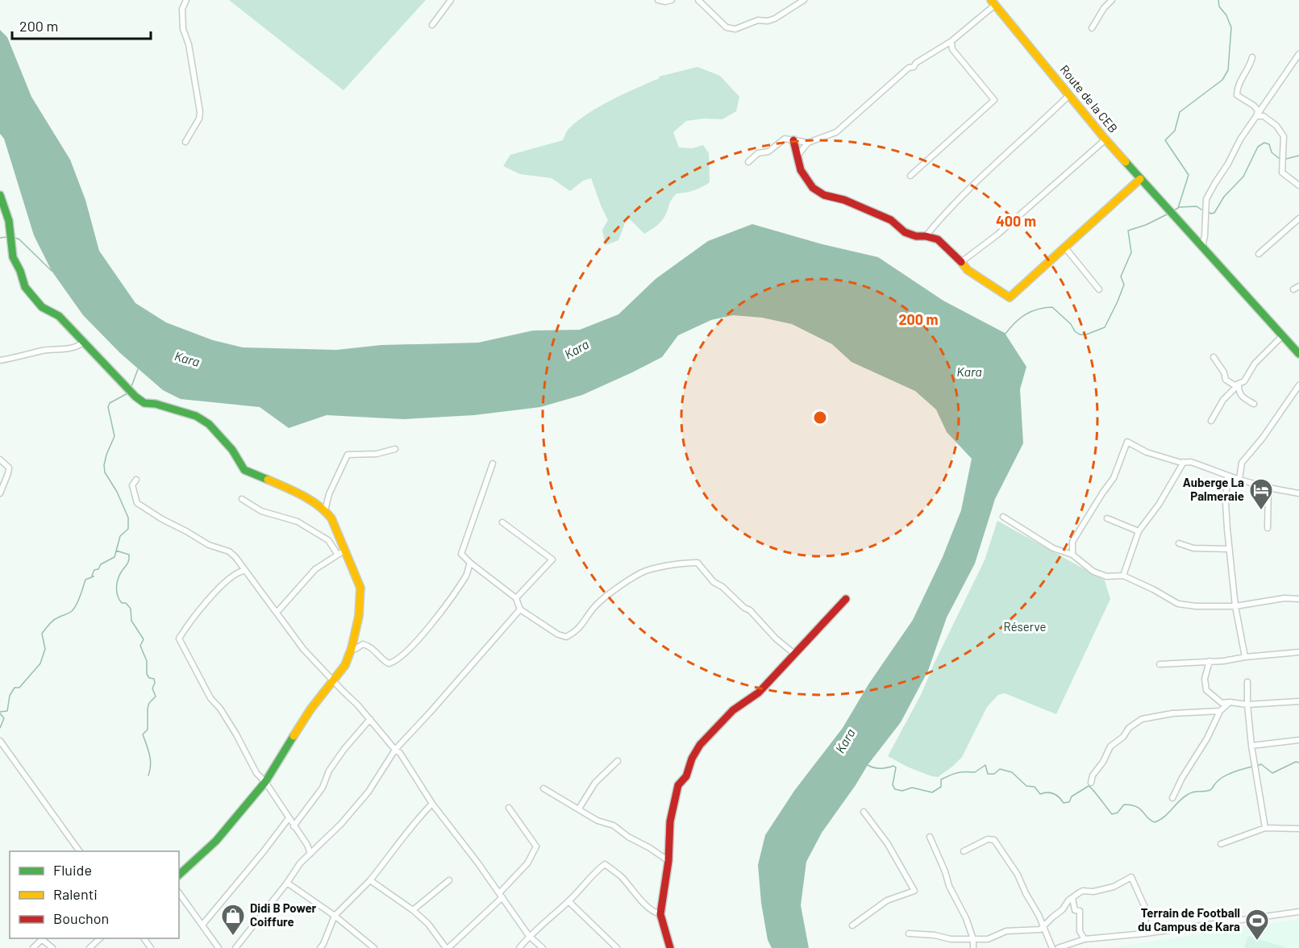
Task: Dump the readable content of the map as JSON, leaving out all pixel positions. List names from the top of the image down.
{
  "streets": {
    "street": ["Route de la CEB"]
  },
  "water": ["Kara"],
  "parks": ["Réserve"],
  "places": {
    "hotel": ["Auberge La Palmeraie"],
    "shop": ["Didi B Power Coiffure"],
    "sports": ["Terrain de Football du Campus de Kara"]
  },
  "legend": ["Fluide", "Ralenti", "Bouchon"],
  "scale_bar": "200 m",
  "rings": ["400 m", "200 m"]
}
